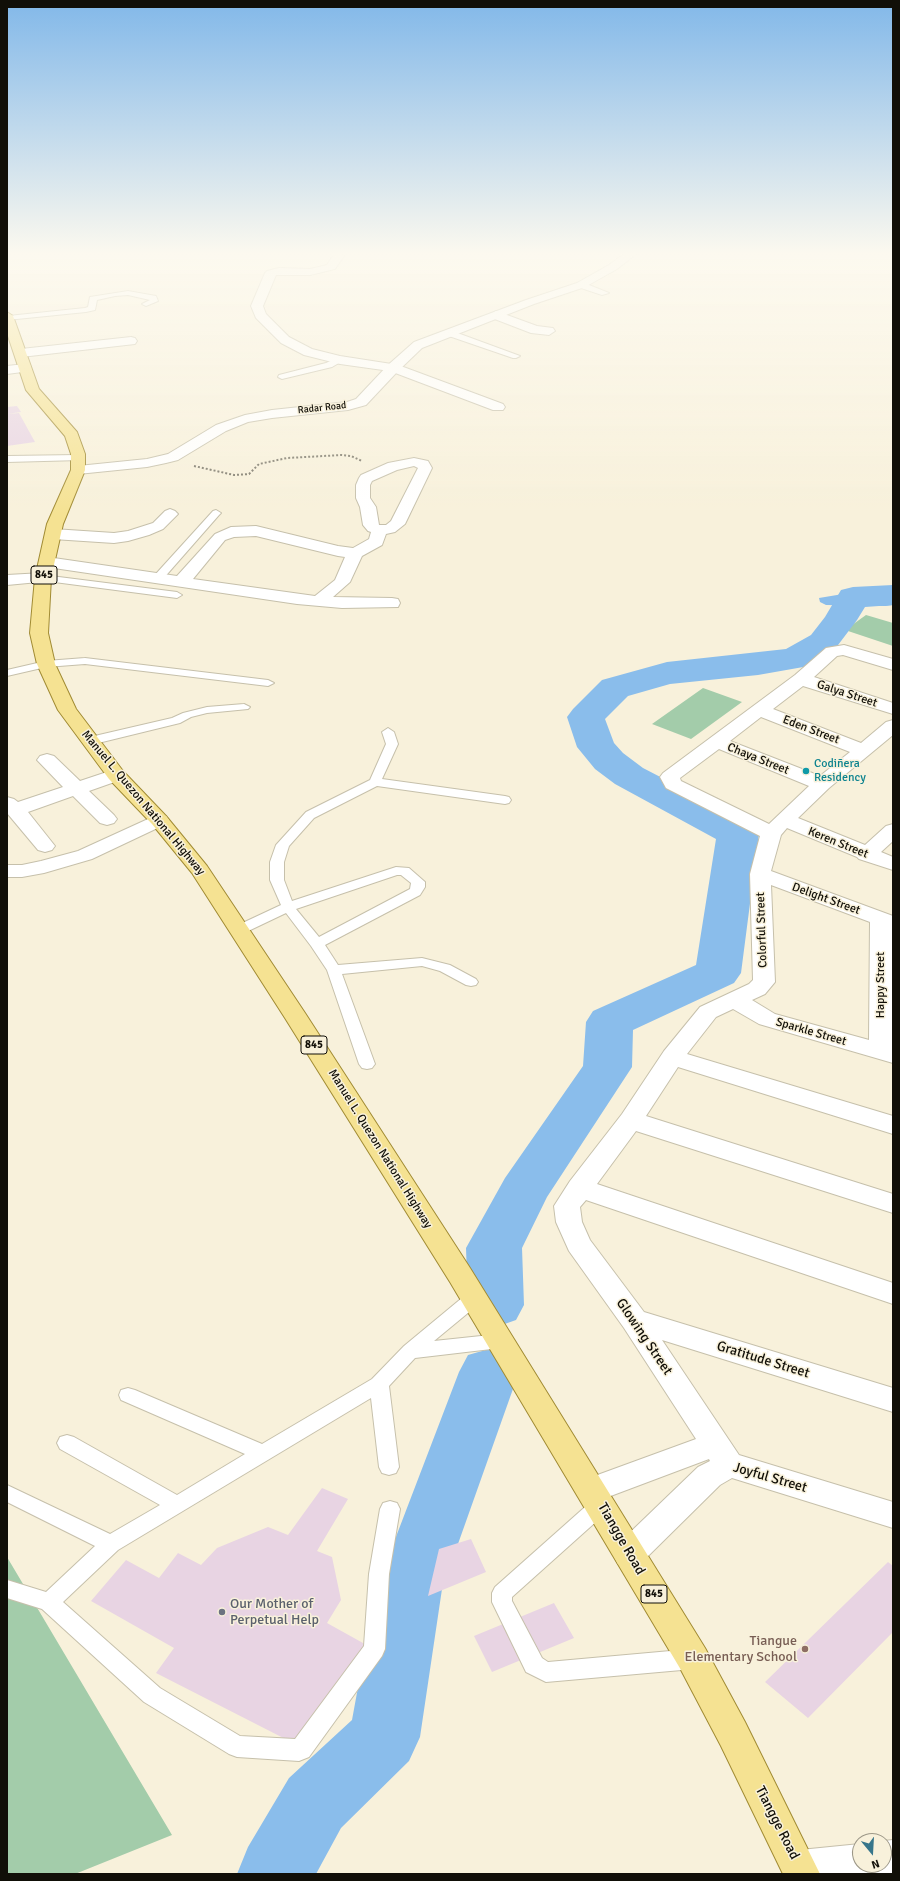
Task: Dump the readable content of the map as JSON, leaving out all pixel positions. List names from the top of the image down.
{
  "streets": {
    "main road": ["845", "Manuel L. Quezon National Highway", "Tiangge Road"],
    "street": [
      "Radar Road",
      "Galya Street",
      "Eden Street",
      "Chaya Street",
      "Keren Street",
      "Delight Street",
      "Colorful Street",
      "Happy Street",
      "Sparkle Street",
      "Glowing Street",
      "Gratitude Street",
      "Joyful Street"
    ]
  },
  "crossings": [
    ["Radar Road", "Manuel L. Quezon National Highway"],
    ["Chaya Street", "Keren Street"],
    ["Manuel L. Quezon National Highway", "Tiangge Road"],
    ["Keren Street", "Colorful Street"],
    ["Delight Street", "Colorful Street"],
    ["Delight Street", "Happy Street"],
    ["Colorful Street", "Sparkle Street"],
    ["Colorful Street", "Glowing Street"],
    ["Happy Street", "Sparkle Street"],
    ["Glowing Street", "Gratitude Street"],
    ["Glowing Street", "Joyful Street"],
    ["Joyful Street", "Tiangge Road"]
  ],
  "places": ["Codiñera Residency", "Our Mother of Perpetual Help", "Tiangue Elementary School"],
  "north": "bottom"
}
